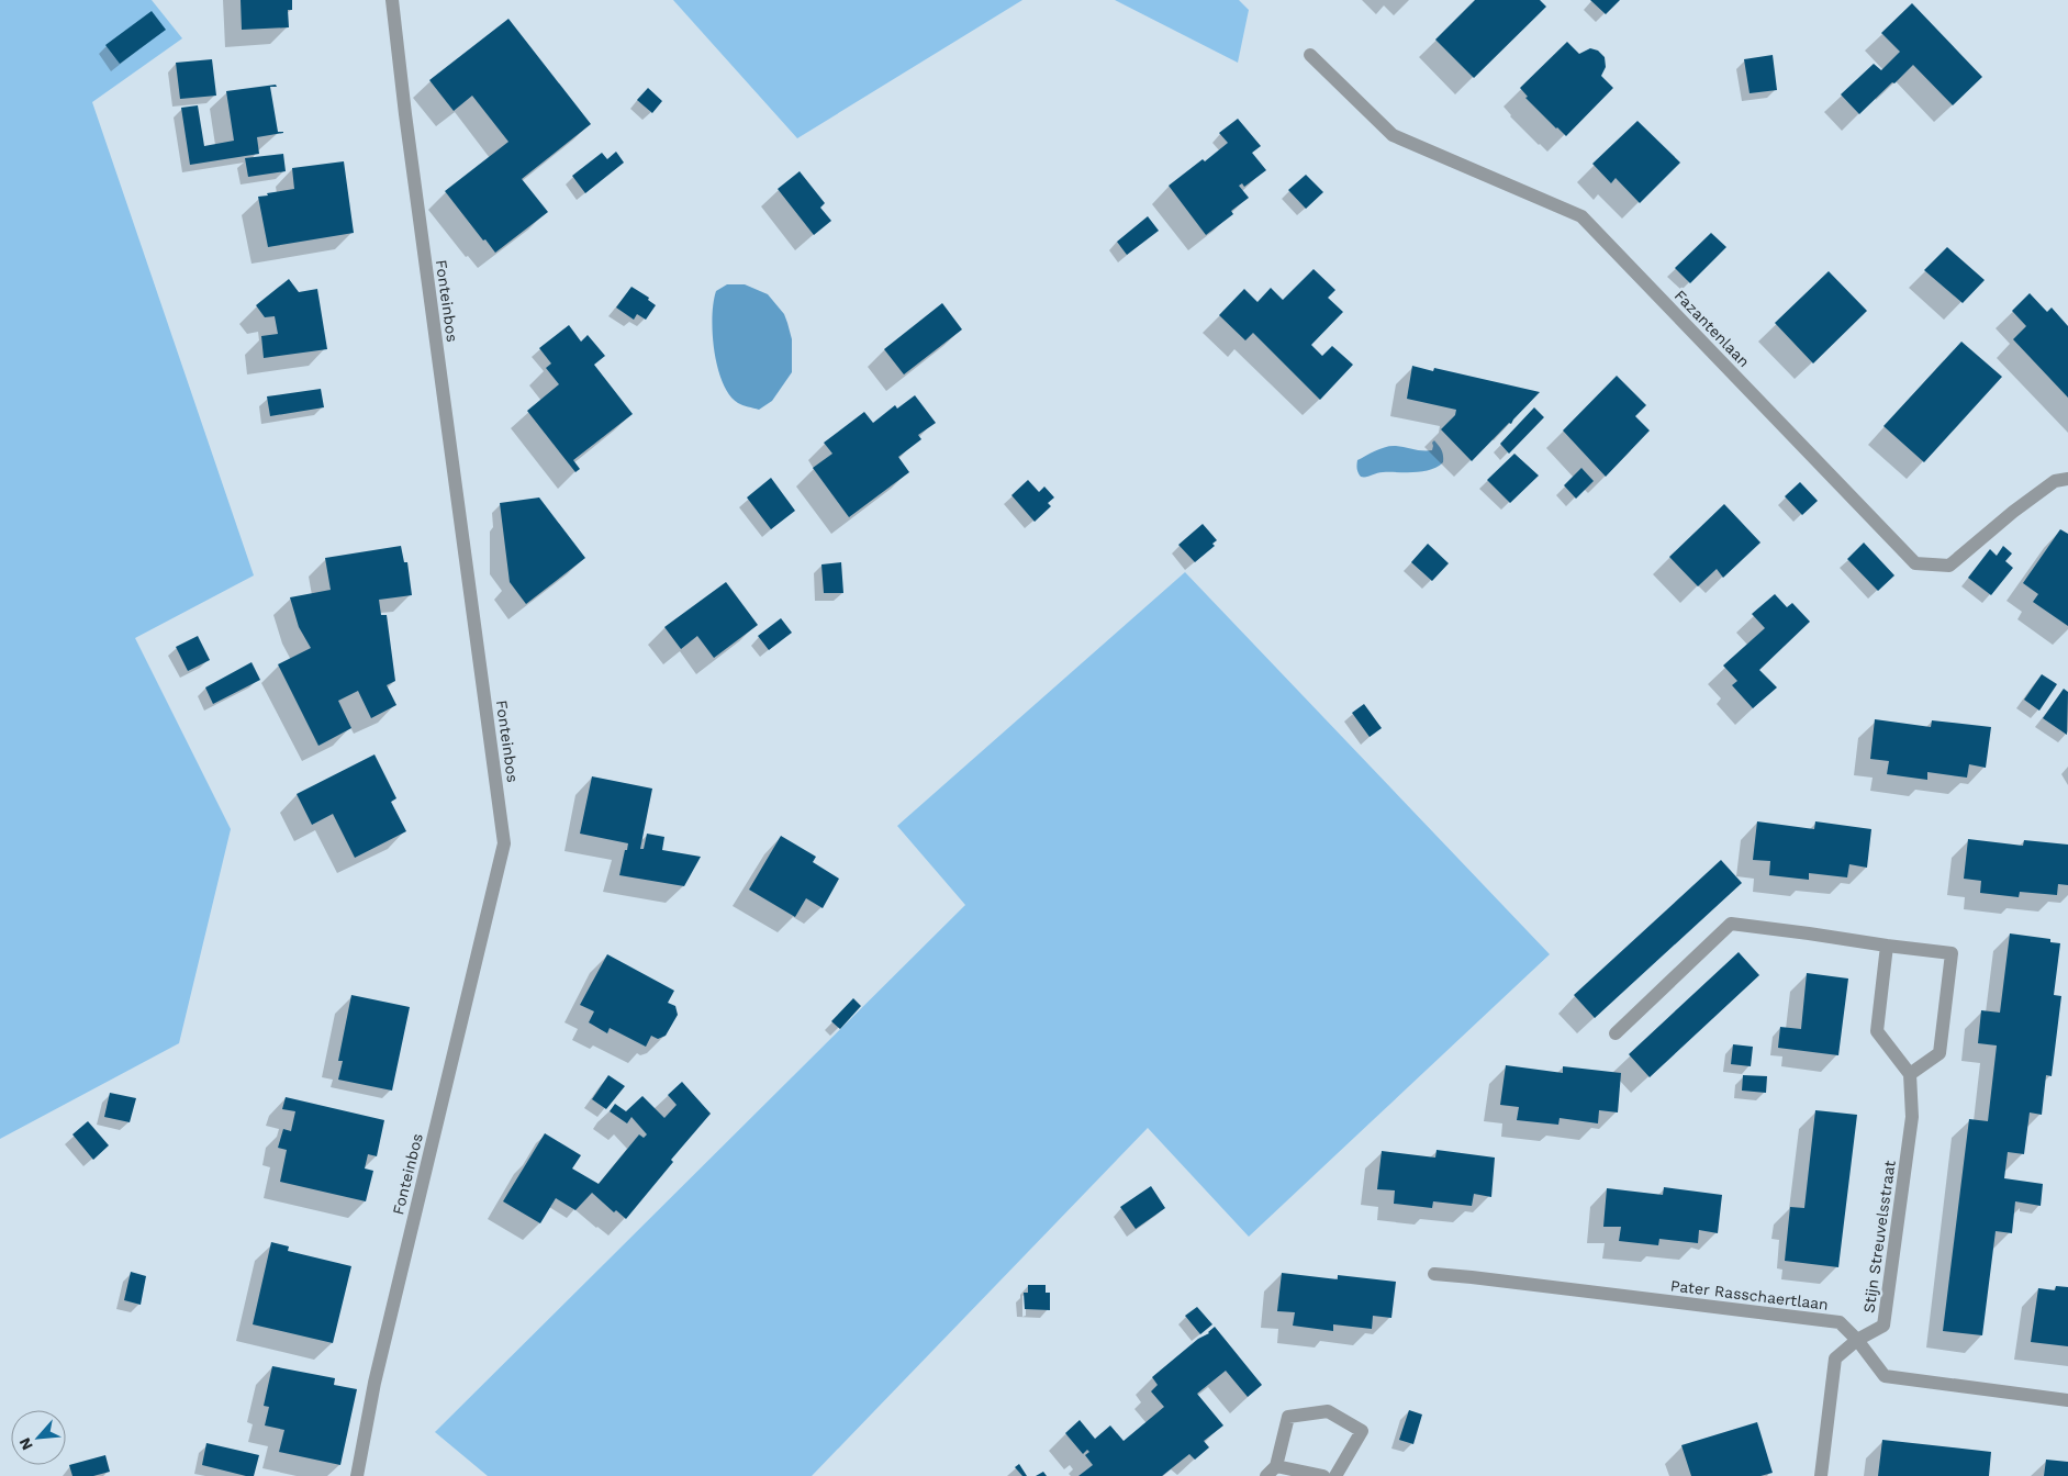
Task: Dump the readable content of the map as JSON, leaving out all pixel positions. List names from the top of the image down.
{
  "streets": {
    "street": [
      "Fonteinbos",
      "Fazantenlaan",
      "Stijn Streuvelsstraat",
      "Pater Rasschaertlaan"
    ]
  },
  "crossings": [
    ["Stijn Streuvelsstraat", "Pater Rasschaertlaan"]
  ],
  "north": "bottom left"
}
